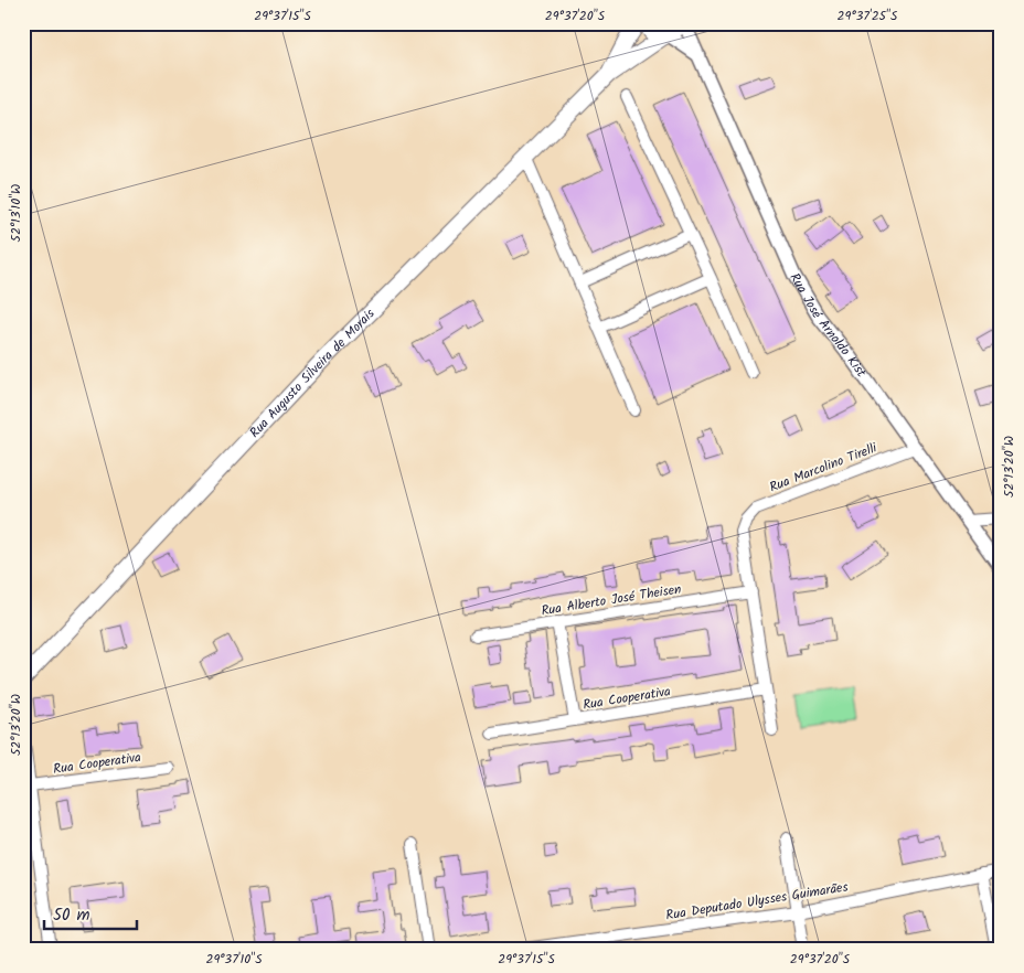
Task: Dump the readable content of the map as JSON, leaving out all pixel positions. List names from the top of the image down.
{
  "streets": {
    "main road": ["Rua José Arnoldo Kist", "Rua Augusto Silveira de Morais"],
    "street": [
      "Rua Marcolino Tirelli",
      "Rua Alberto José Theisen",
      "Rua Cooperativa",
      "Rua Deputado Ulysses Guimarães"
    ]
  },
  "crossings": [
    ["Rua José Arnoldo Kist", "Rua Augusto Silveira de Morais"],
    ["Rua José Arnoldo Kist", "Rua Marcolino Tirelli"],
    ["Rua Marcolino Tirelli", "Rua Alberto José Theisen"]
  ],
  "scale_bar": "50 m",
  "coordinates": [
    "29°37'15\"S",
    "29°37'20\"S",
    "29°37'25\"S",
    "52°13'10\"W",
    "52°13'20\"W",
    "29°37'10\"S"
  ]
}
